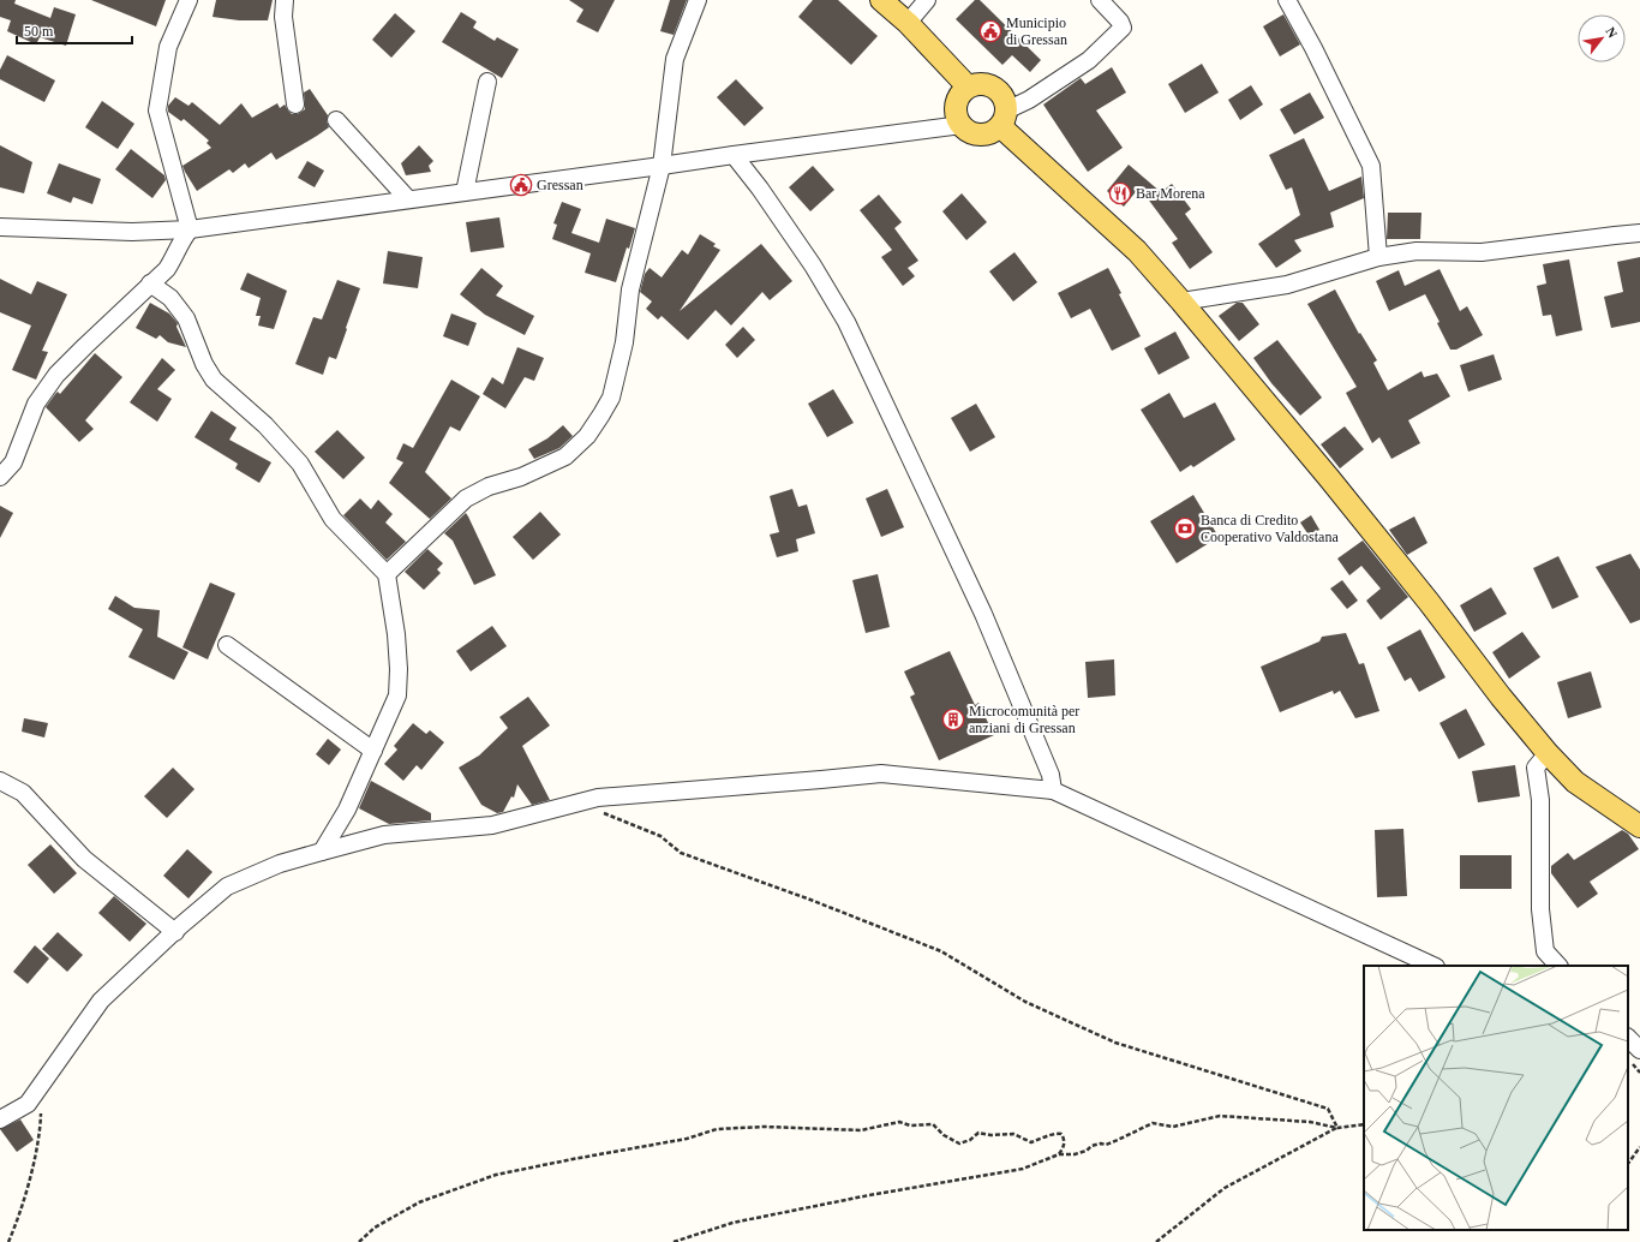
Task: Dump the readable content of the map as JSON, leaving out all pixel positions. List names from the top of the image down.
{
  "places": {
    "public building": ["Municipio di Gressan", "Gressan"],
    "restaurant": ["Bar Morena"],
    "bank": ["Banca di Credito Cooperativo Valdostana"],
    "building": ["Microcomunità per anziani di Gressan"]
  },
  "scale_bar": "50 m",
  "north": "top right"
}
